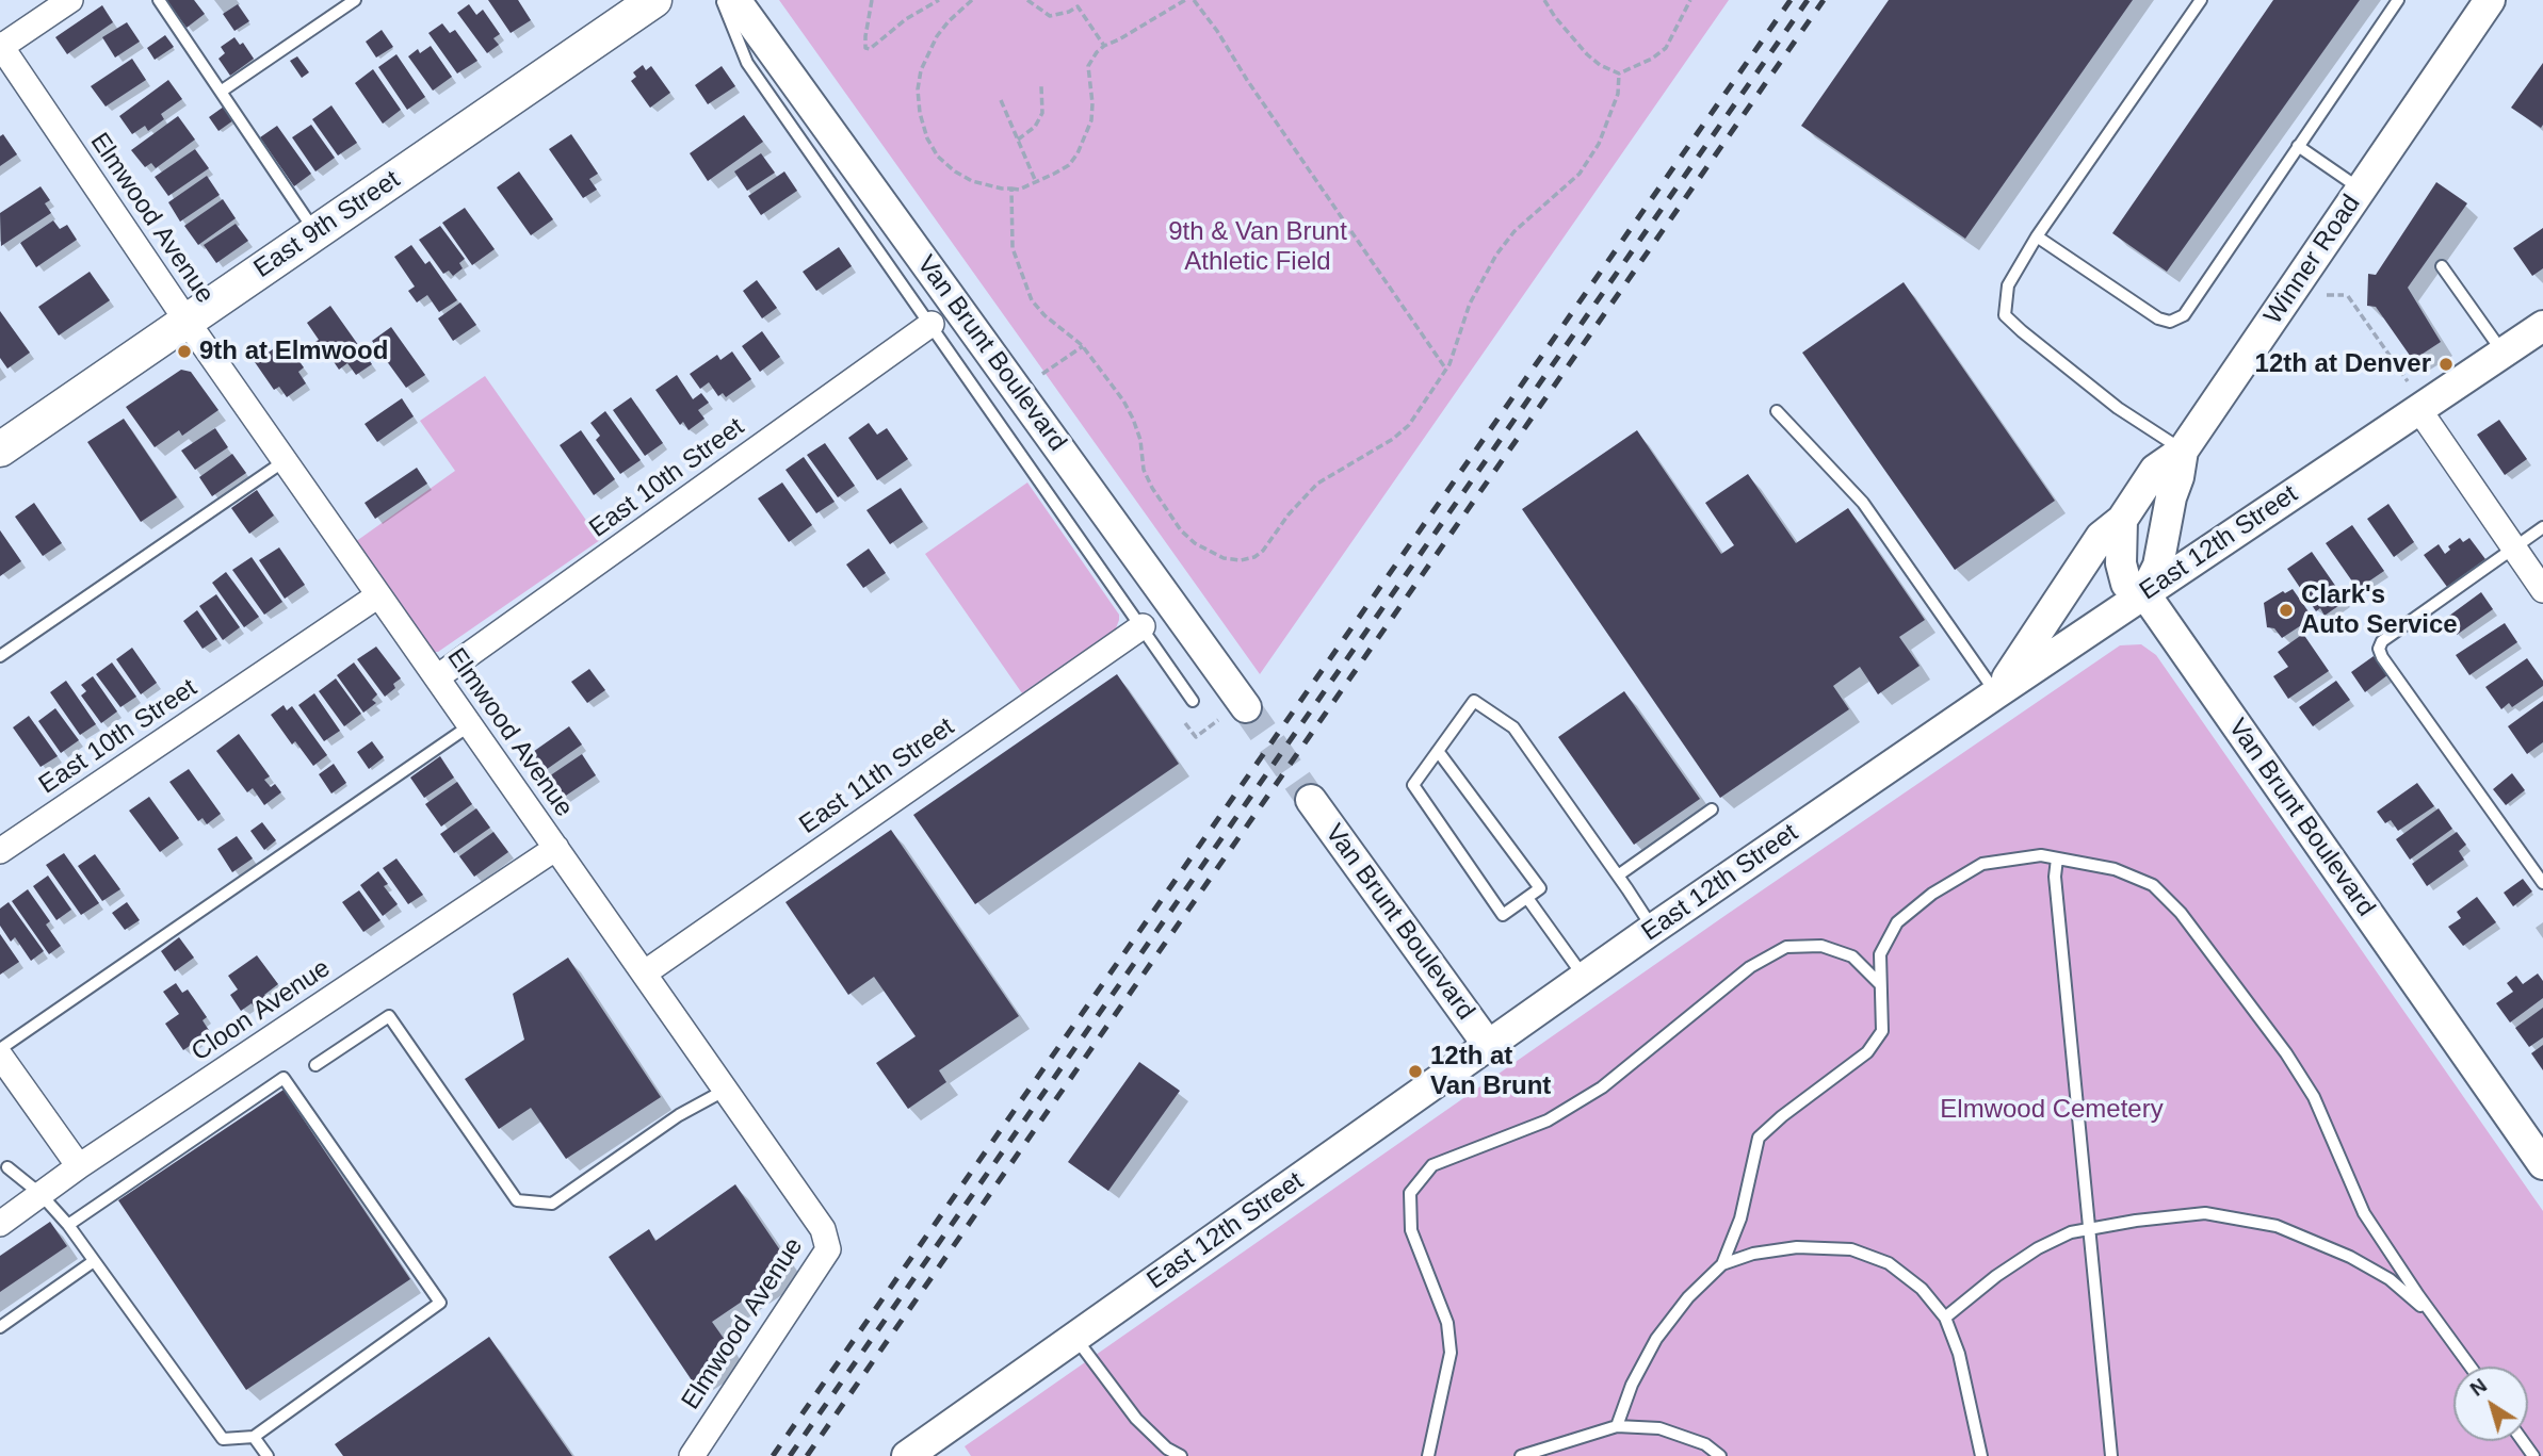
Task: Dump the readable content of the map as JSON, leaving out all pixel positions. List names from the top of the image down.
{
  "streets": {
    "main road": ["East 9th Street"],
    "street": [
      "Elmwood Avenue",
      "Winner Road",
      "Van Brunt Boulevard",
      "East 10th Street",
      "East 12th Street",
      "East 11th Street",
      "Cloon Avenue"
    ]
  },
  "crossings": [
    ["Elmwood Avenue", "East 9th Street"],
    ["Elmwood Avenue", "East 10th Street"],
    ["Elmwood Avenue", "East 11th Street"],
    ["Elmwood Avenue", "Cloon Avenue"],
    ["Winner Road", "Van Brunt Boulevard"],
    ["Winner Road", "East 12th Street"],
    ["Van Brunt Boulevard", "East 12th Street"]
  ],
  "parks": ["9th & Van Brunt Athletic Field", "Elmwood Cemetery"],
  "places": [
    "9th at Elmwood",
    "12th at Denver",
    "Clark's Auto Service",
    "12th at Van Brunt"
  ],
  "north": "top left"
}
